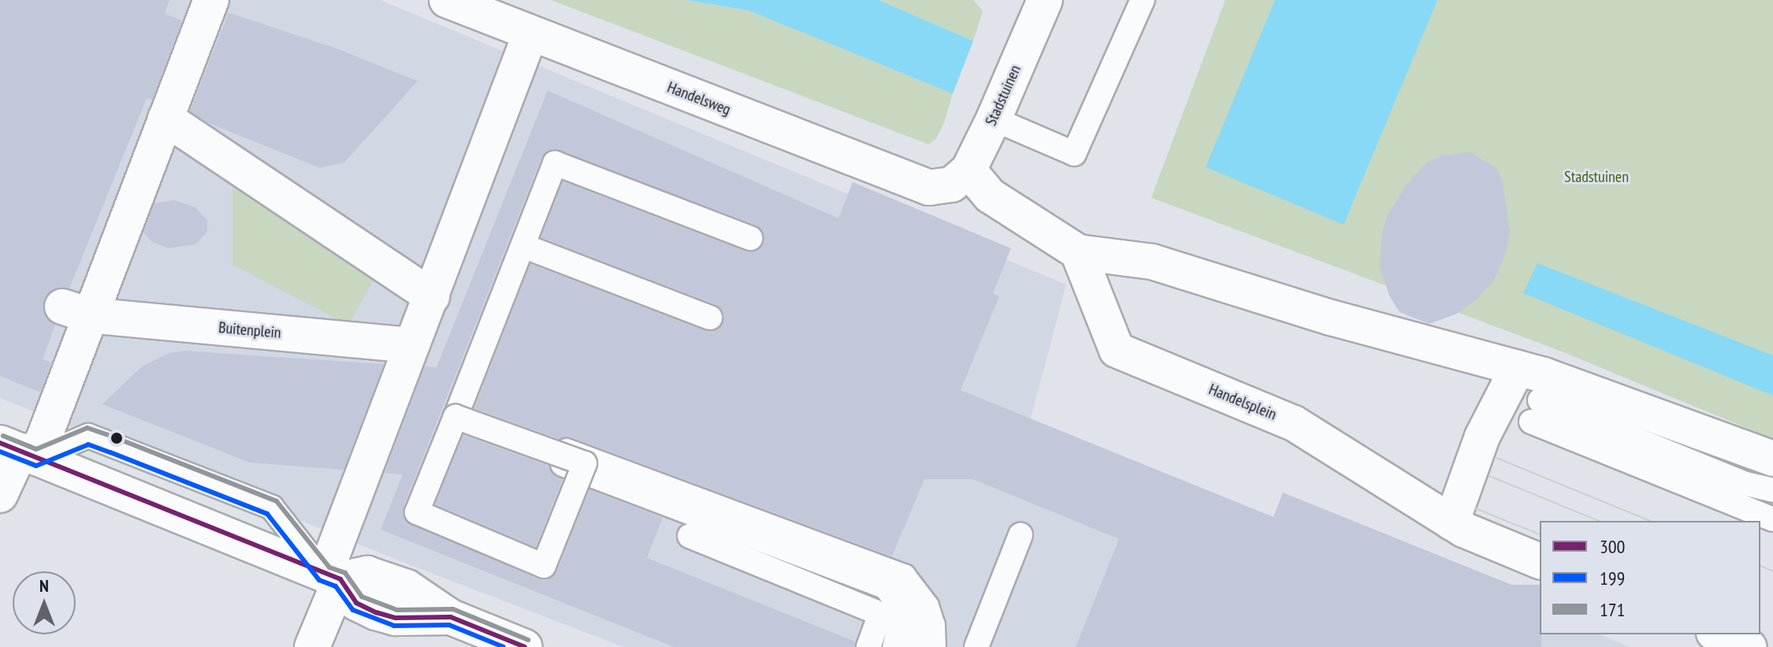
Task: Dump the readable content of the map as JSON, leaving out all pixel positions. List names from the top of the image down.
{
  "streets": {
    "street": [
      "Stadstuinen",
      "Handelsweg",
      "Buitenplein",
      "Handelsplein"
    ]
  },
  "crossings": [
    ["Stadstuinen", "Handelsweg"]
  ],
  "parks": ["Stadstuinen"],
  "lines": ["transit line 171", "transit line 300", "transit line 199"],
  "legend": ["300", "199", "171"],
  "north": "top"
}
